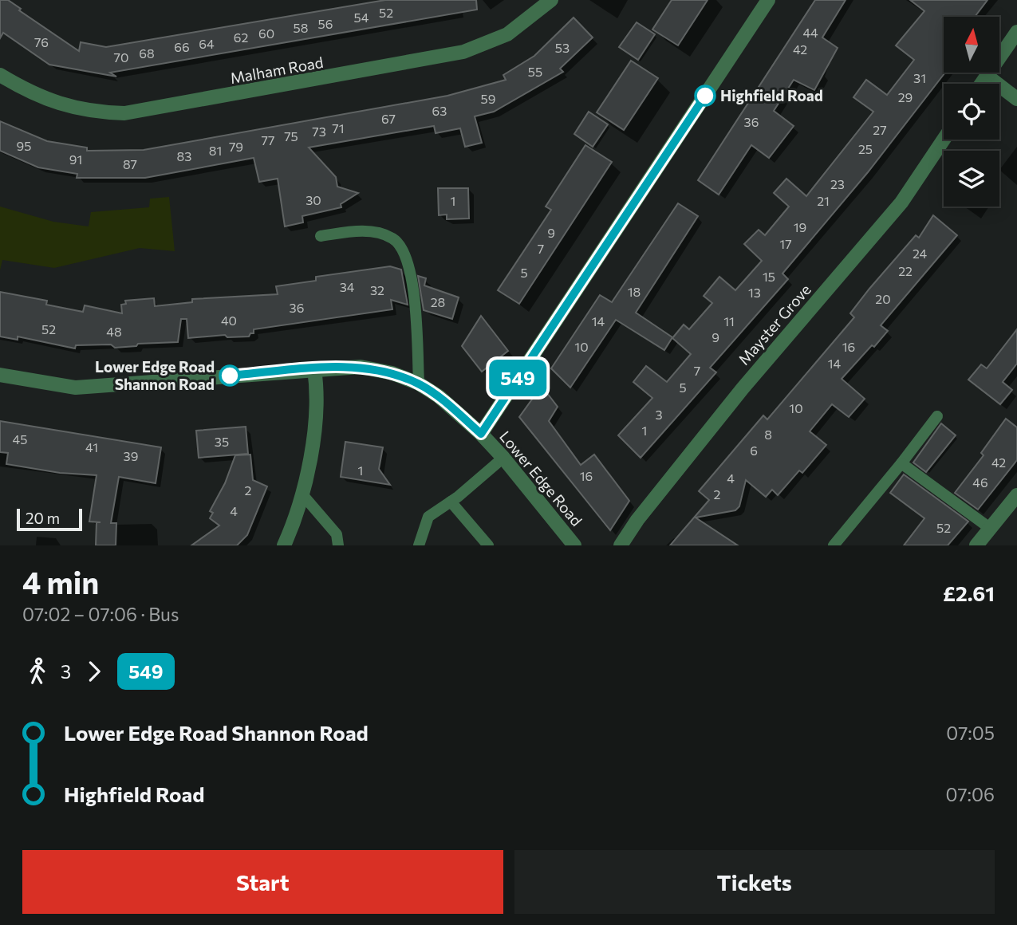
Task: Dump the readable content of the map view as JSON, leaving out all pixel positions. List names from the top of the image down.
{
  "streets": {
    "street": ["Malham Road", "Mayster Grove", "Lower Edge Road"]
  },
  "places": ["Highfield Road", "Lower Edge Road Shannon Road"],
  "lines": ["bus line 549"],
  "house_numbers": [
    "52",
    "54",
    "56",
    "58",
    "44",
    "60",
    "62",
    "76",
    "64",
    "66",
    "53",
    "42",
    "68",
    "70",
    "55",
    "31",
    "29",
    "59",
    "63",
    "67",
    "36",
    "71",
    "27",
    "73",
    "75",
    "77",
    "95",
    "79",
    "25",
    "81",
    "83",
    "91",
    "87",
    "23",
    "30",
    "1",
    "21",
    "19",
    "9",
    "17",
    "7",
    "24",
    "22",
    "5",
    "15",
    "34",
    "32",
    "18",
    "13",
    "20",
    "28",
    "36",
    "40",
    "14",
    "11",
    "52",
    "48",
    "9",
    "10",
    "16",
    "14",
    "7",
    "5",
    "10",
    "3",
    "1",
    "8",
    "45",
    "35",
    "41",
    "6",
    "39",
    "42",
    "1",
    "16",
    "4",
    "46",
    "2",
    "2",
    "4",
    "52"
  ],
  "scale_bar": "20 m",
  "north": "top",
  "page": {
    "on_map": "549",
    "scale": "20 m",
    "heading": ["4 min", "07:02 – 07:06 · Bus", "£2.61"],
    "legs": ["3", "549"],
    "list": [
      {
        "name": "Lower Edge Road Shannon Road",
        "value": "07:05"
      },
      {
        "name": "Highfield Road",
        "value": "07:06"
      }
    ],
    "buttons": ["Start", "Tickets"]
  }
}
